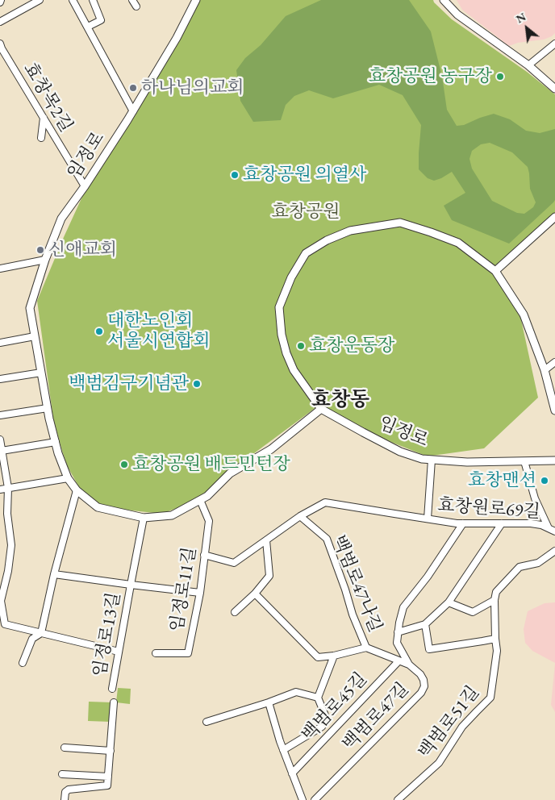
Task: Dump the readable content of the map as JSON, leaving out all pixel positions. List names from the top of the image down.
{
  "streets": {
    "street": [
      "효창목2길",
      "임정로",
      "효창원로69길",
      "백범로47나길",
      "임정로11길",
      "임정로13길",
      "백범로45길",
      "백범로47길",
      "백범로51길"
    ]
  },
  "crossings": [
    ["효창목2길", "임정로"],
    ["임정로", "효창원로69길"],
    ["임정로", "임정로11길"],
    ["임정로", "임정로13길"],
    ["효창원로69길", "백범로47나길"],
    ["효창원로69길", "임정로11길"],
    ["효창원로69길", "백범로47길"],
    ["임정로11길", "임정로13길"]
  ],
  "districts": ["효창동"],
  "parks": ["효창공원"],
  "places": [
    "효창공원 농구장",
    "하나님의교회",
    "효창공원 의열사",
    "신애교회",
    "대한노인회 서울시연합회",
    "효창운동장",
    "백범김구기념관",
    "효창공원 배드민턴장",
    "효창맨션"
  ],
  "north": "top left"
}
